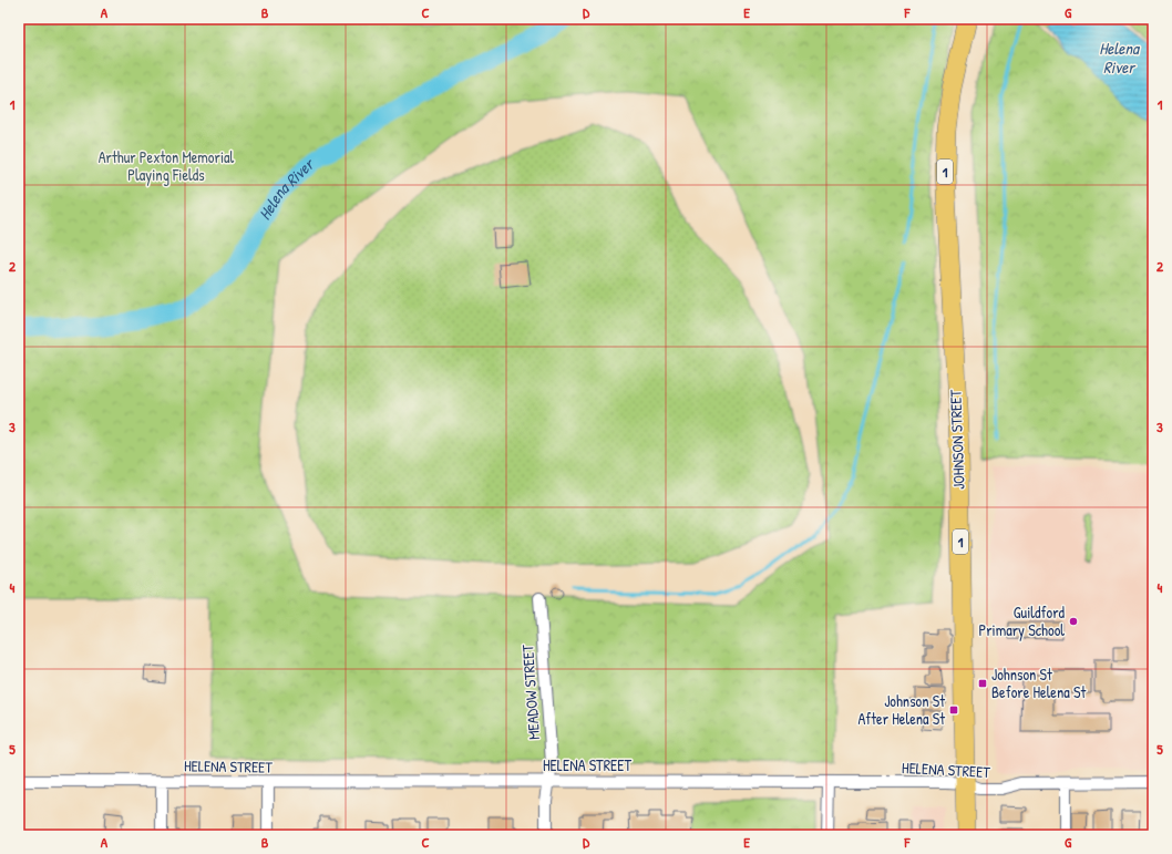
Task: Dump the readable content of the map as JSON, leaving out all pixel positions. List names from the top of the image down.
{
  "streets": {
    "highway": ["1", "JOHNSON STREET"],
    "street": ["MEADOW STREET", "HELENA STREET"]
  },
  "crossings": [
    ["JOHNSON STREET", "HELENA STREET"],
    ["MEADOW STREET", "HELENA STREET"]
  ],
  "water": ["Helena River"],
  "parks": ["Arthur Pexton Memorial Playing Fields"],
  "places": {
    "other": ["Guildford Primary School"],
    "transit": ["Johnson St Before Helena St", "Johnson St After Helena St"]
  },
  "grid": {
    "columns": [
      "A",
      "B",
      "C",
      "D",
      "E",
      "F",
      "G"
    ],
    "rows": [
      "1",
      "2",
      "3",
      "4",
      "5"
    ]
  }
}
